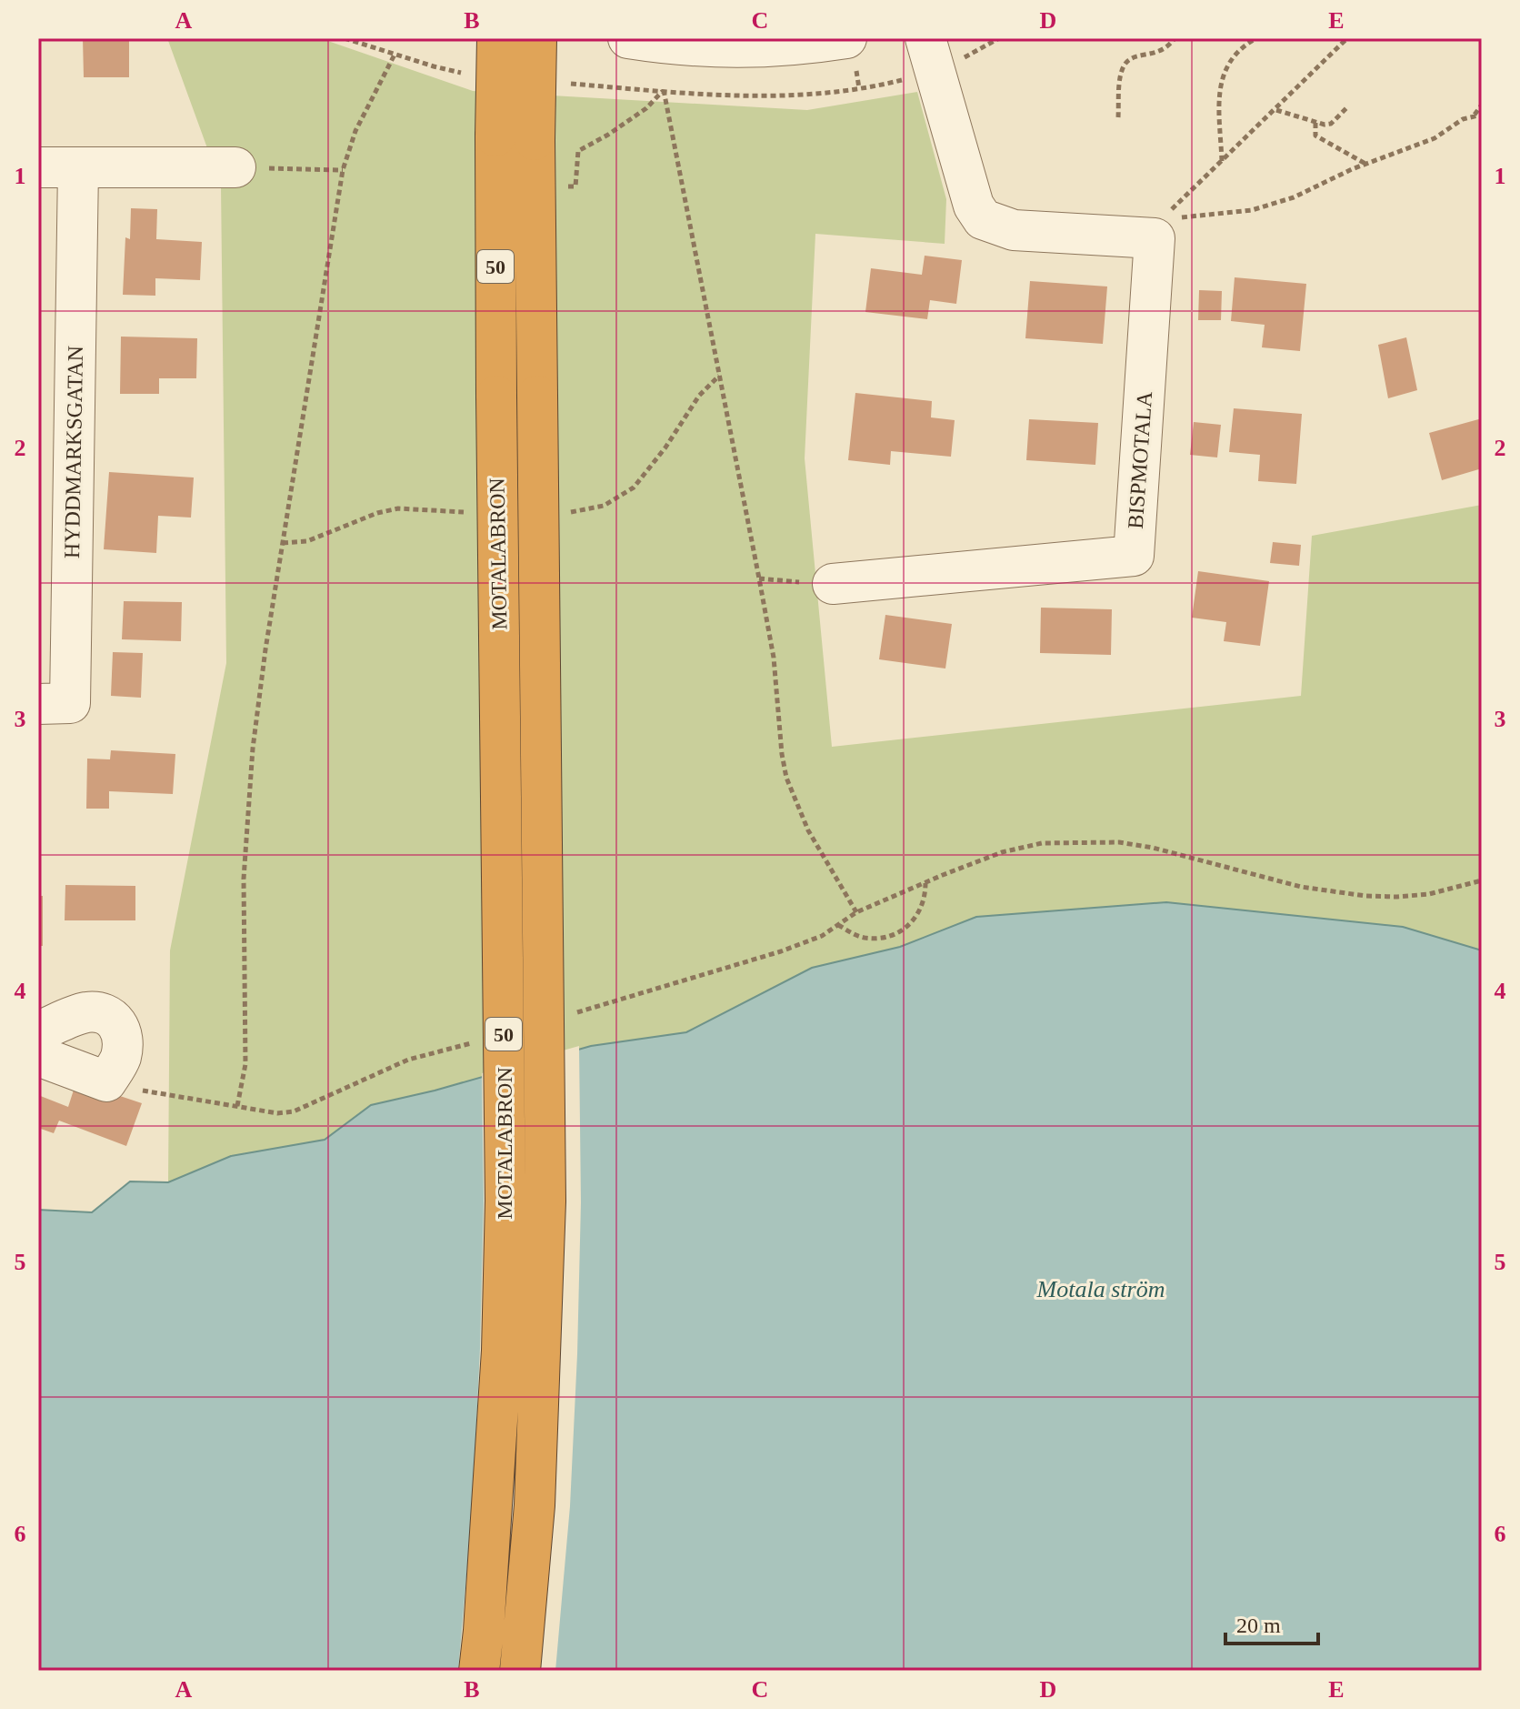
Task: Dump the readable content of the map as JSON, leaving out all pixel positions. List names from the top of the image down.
{
  "streets": {
    "highway": ["50", "MOTALABRON"],
    "street": ["HYDDMARKSGATAN", "BISPMOTALA"]
  },
  "water": ["Motala ström"],
  "scale_bar": "20 m",
  "grid": {
    "columns": [
      "A",
      "B",
      "C",
      "D",
      "E"
    ],
    "rows": [
      "1",
      "2",
      "3",
      "4",
      "5",
      "6"
    ]
  }
}
